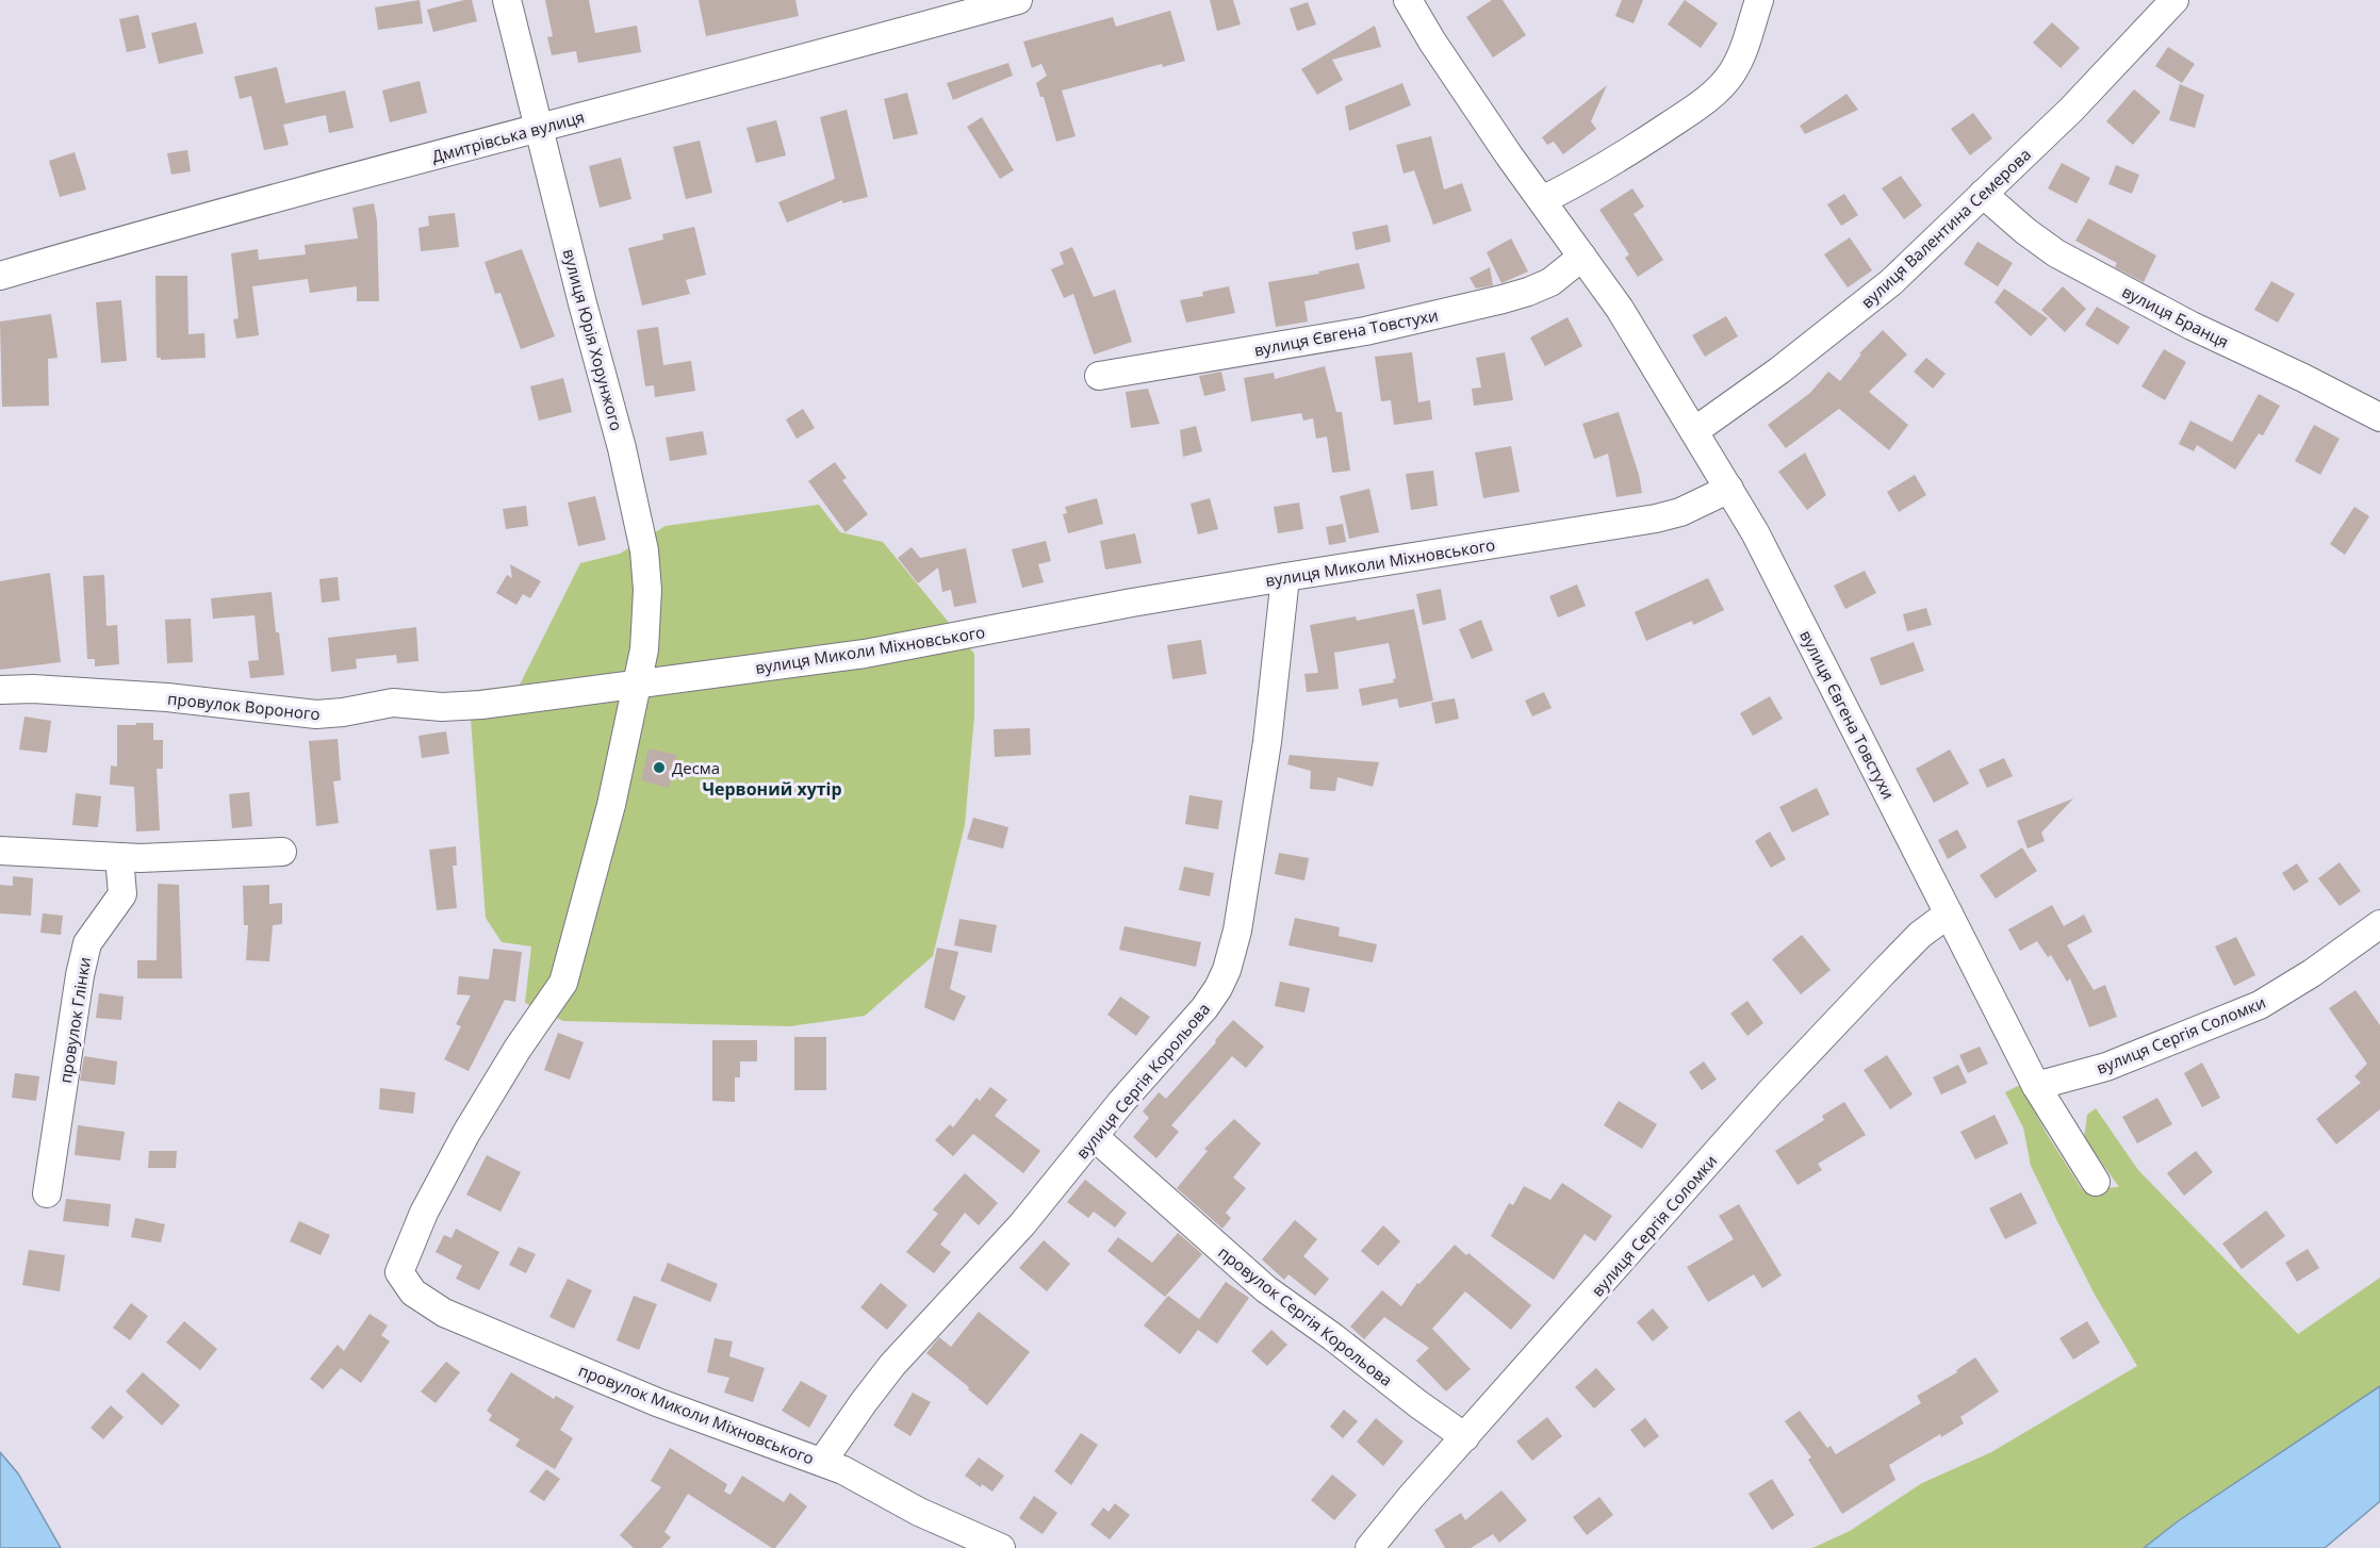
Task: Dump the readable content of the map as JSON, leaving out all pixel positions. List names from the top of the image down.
{
  "streets": {
    "street": [
      "Дмитрівська вулиця",
      "вулиця Валентина Семерова",
      "вулиця Бранця",
      "вулиця Євгена Товстухи",
      "вулиця Юрія Хорунжого",
      "вулиця Миколи Міхновського",
      "провулок Вороного",
      "провулок Глінки",
      "вулиця Сергія Соломки",
      "вулиця Сергія Корольова",
      "провулок Сергія Корольова",
      "провулок Миколи Міхновського"
    ]
  },
  "crossings": [
    ["Дмитрівська вулиця", "вулиця Юрія Хорунжого"],
    ["вулиця Валентина Семерова", "вулиця Бранця"],
    ["вулиця Валентина Семерова", "вулиця Євгена Товстухи"],
    ["вулиця Євгена Товстухи", "вулиця Миколи Міхновського"],
    ["вулиця Євгена Товстухи", "вулиця Сергія Соломки"],
    ["вулиця Юрія Хорунжого", "вулиця Миколи Міхновського"],
    ["вулиця Юрія Хорунжого", "провулок Вороного"],
    ["вулиця Юрія Хорунжого", "провулок Миколи Міхновського"],
    ["вулиця Миколи Міхновського", "провулок Вороного"],
    ["вулиця Миколи Міхновського", "вулиця Сергія Корольова"],
    ["вулиця Миколи Міхновського", "провулок Миколи Міхновського"],
    ["провулок Вороного", "провулок Миколи Міхновського"],
    ["вулиця Сергія Соломки", "провулок Сергія Корольова"],
    ["вулиця Сергія Корольова", "провулок Сергія Корольова"],
    ["вулиця Сергія Корольова", "провулок Миколи Міхновського"]
  ],
  "districts": ["Червоний хутір"],
  "places": ["Десма"]
}
